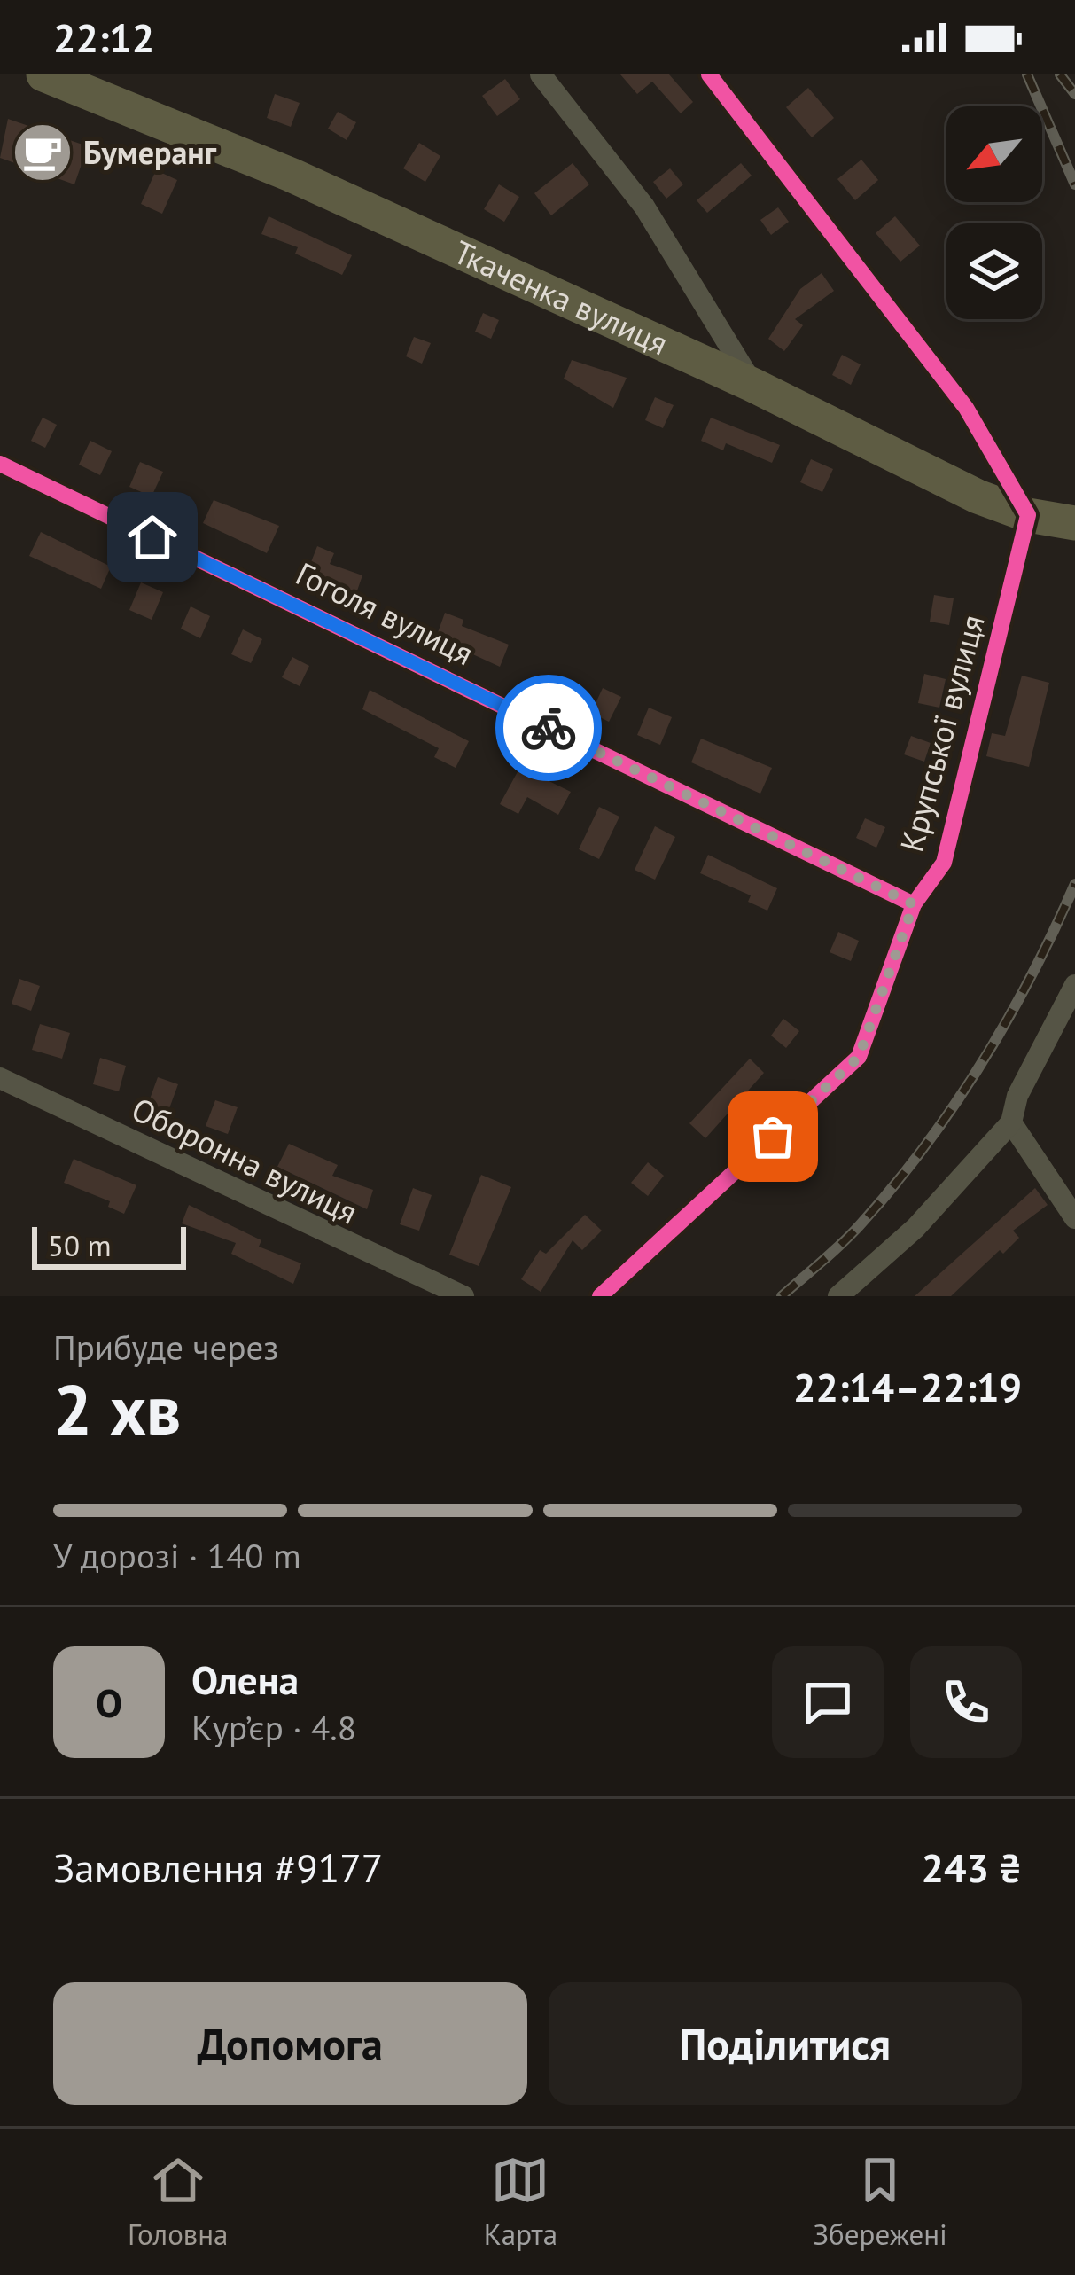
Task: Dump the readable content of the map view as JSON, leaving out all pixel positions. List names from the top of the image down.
{
  "streets": {
    "main road": ["Ткаченка вулиця"],
    "street": ["Гоголя вулиця", "Крупської вулиця", "Оборонна вулиця"]
  },
  "crossings": [
    ["Ткаченка вулиця", "Крупської вулиця"],
    ["Гоголя вулиця", "Крупської вулиця"]
  ],
  "places": {
    "cafe": ["Бумеранг"]
  },
  "scale_bar": "50 m",
  "north": "bottom left",
  "page": {
    "status": "22:12",
    "scale": "50 m",
    "heading": ["2 хв", "Прибуде через", "22:14–22:19"],
    "panel": [
      "Олена",
      "Кур’єр · 4.8",
      "Замовлення #9177",
      "243 ₴"
    ],
    "bar": "У дорозі · 140 m",
    "round": "О",
    "buttons": ["Допомога", "Поділитися"],
    "tabs": ["Головна", "Карта", "Збережені"]
  }
}
